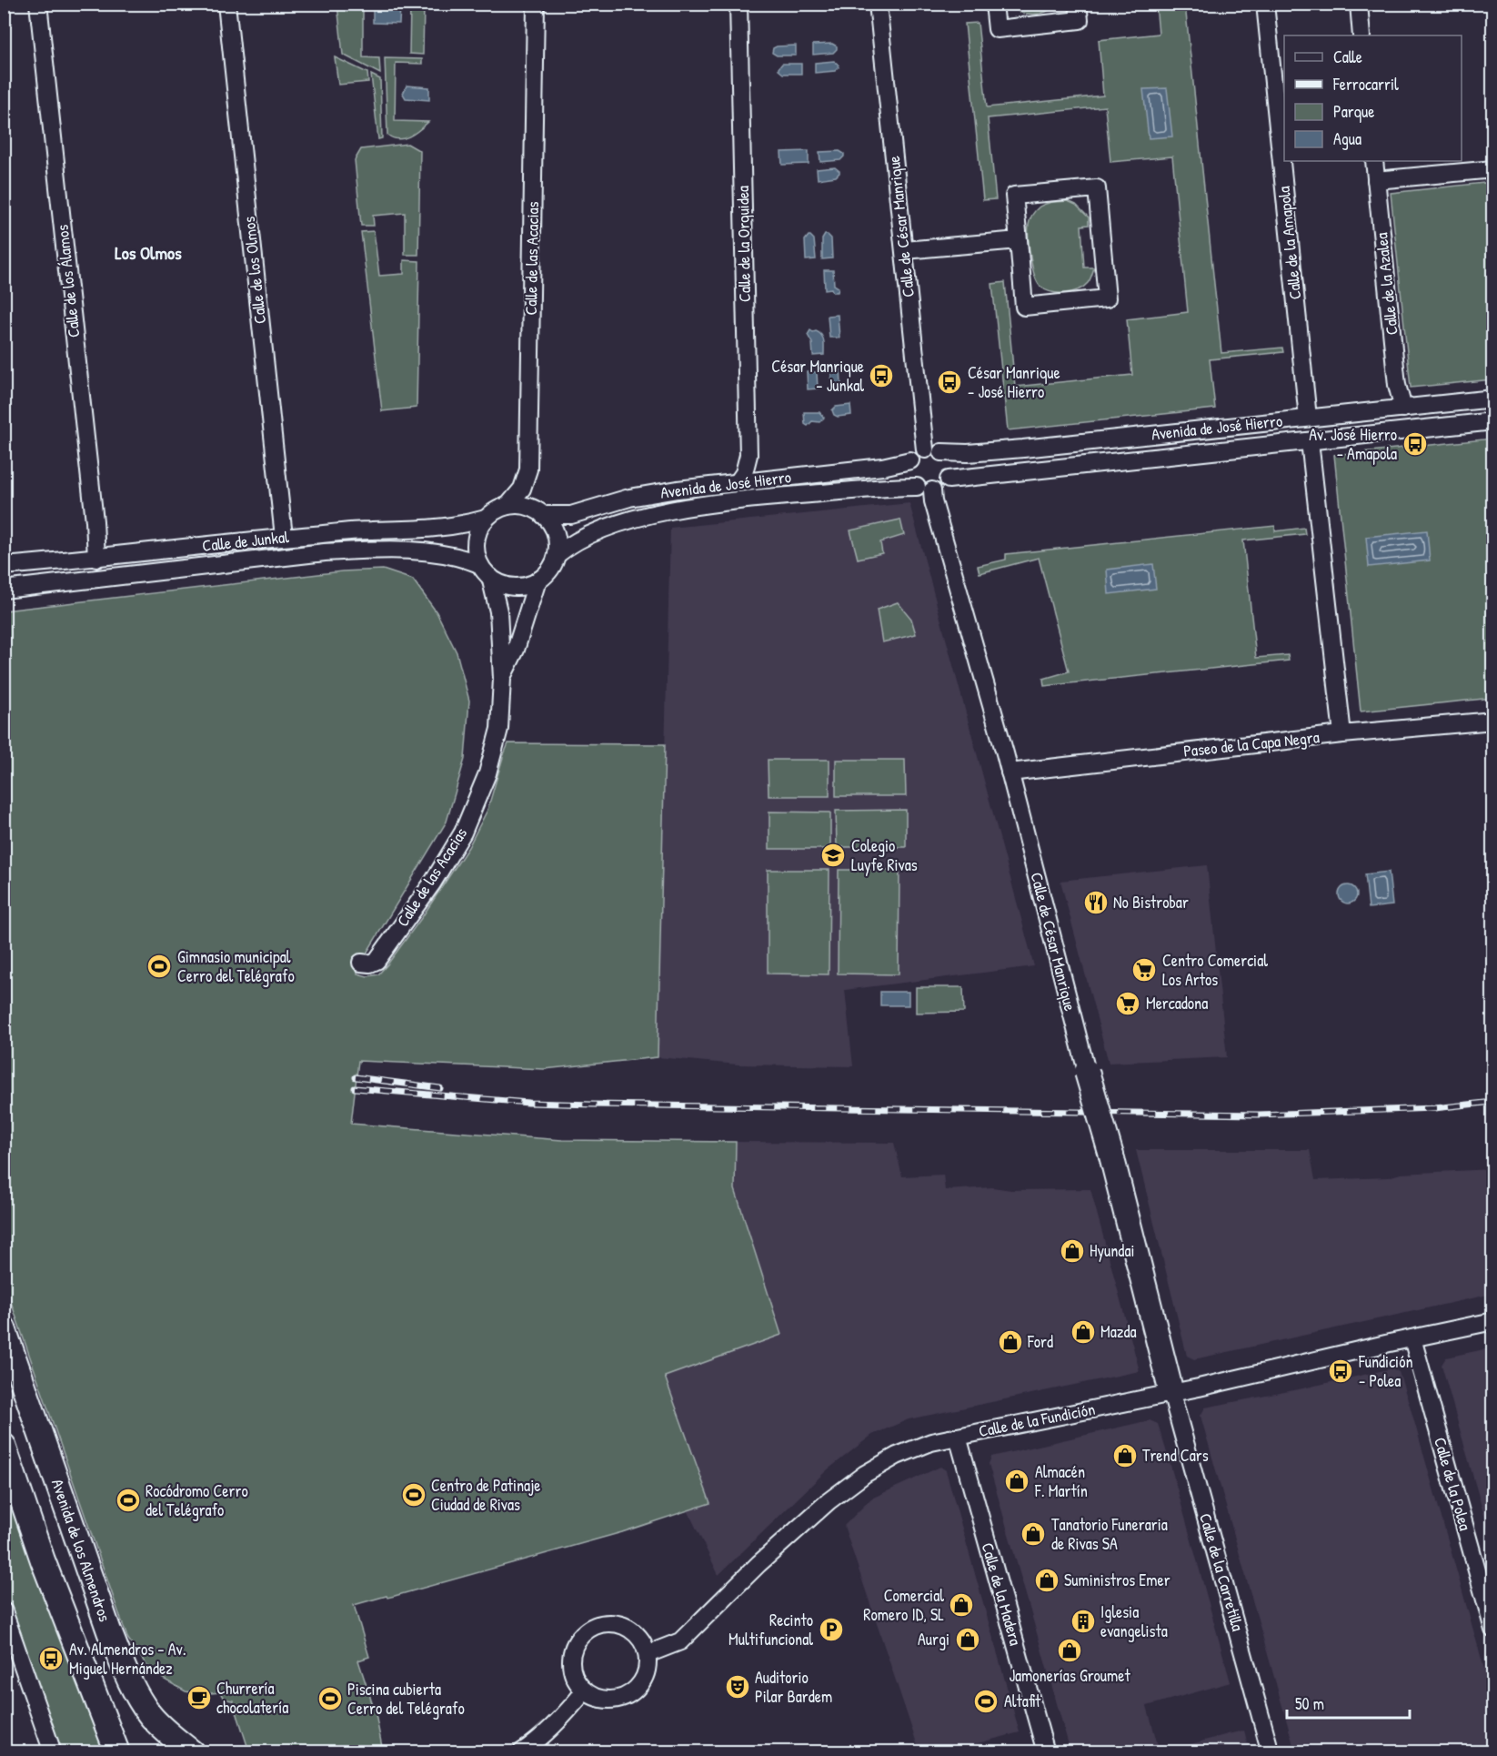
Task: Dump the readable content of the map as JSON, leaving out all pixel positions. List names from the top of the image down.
{
  "streets": {
    "main road": ["Calle de César Manrique", "Avenida de los Almendros"],
    "street": [
      "Calle de la Amapola",
      "Calle de la Orquidea",
      "Calle de las Acacias",
      "Calle de los Olmos",
      "Calle de los Álamos",
      "Calle de la Azalea",
      "Avenida de José Hierro",
      "Calle de Junkal",
      "Paseo de la Capa Negra",
      "Calle de la Fundición",
      "Calle de la Polea",
      "Calle de la Carretilla",
      "Calle de la Madera"
    ]
  },
  "crossings": [
    ["Calle de César Manrique", "Avenida de José Hierro"],
    ["Calle de César Manrique", "Paseo de la Capa Negra"],
    ["Calle de César Manrique", "Calle de la Fundición"],
    ["Calle de César Manrique", "Calle de la Carretilla"],
    ["Calle de la Amapola", "Avenida de José Hierro"],
    ["Calle de la Orquidea", "Avenida de José Hierro"],
    ["Calle de las Acacias", "Avenida de José Hierro"],
    ["Calle de las Acacias", "Calle de Junkal"],
    ["Calle de los Olmos", "Calle de Junkal"],
    ["Calle de los Álamos", "Calle de Junkal"],
    ["Calle de la Azalea", "Avenida de José Hierro"],
    ["Avenida de José Hierro", "Calle de Junkal"],
    ["Calle de la Fundición", "Calle de la Polea"],
    ["Calle de la Fundición", "Calle de la Carretilla"],
    ["Calle de la Fundición", "Calle de la Madera"]
  ],
  "districts": ["Los Olmos"],
  "places": {
    "bus stop": [
      "César Manrique - Junkal",
      "César Manrique - José Hierro",
      "Av. José Hierro - Amapola",
      "Fundición - Polea",
      "Av. Almendros - Av. Miguel Hernández"
    ],
    "school or university": ["Colegio Luyfe Rivas"],
    "restaurant": ["No Bistrobar"],
    "sports": [
      "Gimnasio municipal Cerro del Telégrafo",
      "Centro de Patinaje Ciudad de Rivas",
      "Rocódromo Cerro del Telégrafo",
      "Piscina cubierta Cerro del Telégrafo",
      "Altafit"
    ],
    "supermarket": ["Centro Comercial Los Artos", "Mercadona"],
    "shop": [
      "Hyundai",
      "Mazda",
      "Ford",
      "Trend Cars",
      "Almacén F. Martín",
      "Tanatorio Funeraria de Rivas SA",
      "Suministros Emer",
      "Comercial Romero ID, SL",
      "Aurgi",
      "Jamonerías Groumet"
    ],
    "building": ["Iglesia evangelista"],
    "parking": ["Recinto Multifuncional"],
    "theatre": ["Auditorio Pilar Bardem"],
    "cafe": ["Churrería chocolatería"]
  },
  "legend": [
    "Calle",
    "Ferrocarril",
    "Parque",
    "Agua"
  ],
  "scale_bar": "50 m"
}
